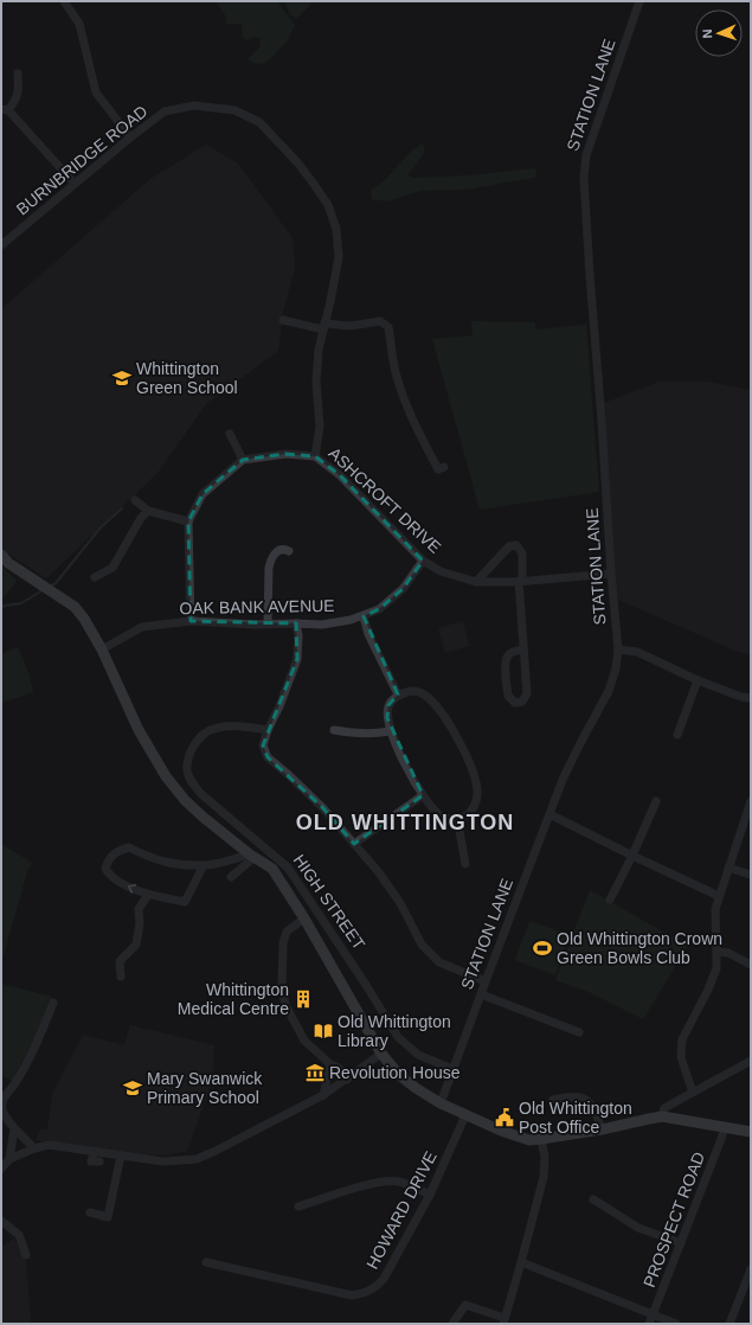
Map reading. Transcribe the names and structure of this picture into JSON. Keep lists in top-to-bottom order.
{
  "streets": {
    "main road": ["HIGH STREET"],
    "street": [
      "STATION LANE",
      "BURNBRIDGE ROAD",
      "ASHCROFT DRIVE",
      "OAK BANK AVENUE",
      "HOWARD DRIVE",
      "PROSPECT ROAD"
    ]
  },
  "crossings": [
    ["STATION LANE", "ASHCROFT DRIVE"],
    ["STATION LANE", "HIGH STREET"],
    ["BURNBRIDGE ROAD", "ASHCROFT DRIVE"],
    ["ASHCROFT DRIVE", "OAK BANK AVENUE"],
    ["OAK BANK AVENUE", "HIGH STREET"],
    ["HIGH STREET", "HOWARD DRIVE"]
  ],
  "districts": ["OLD WHITTINGTON"],
  "places": {
    "school or university": ["Whittington Green School", "Mary Swanwick Primary School"],
    "sports": ["Old Whittington Crown Green Bowls Club"],
    "building": ["Whittington Medical Centre"],
    "library": ["Old Whittington Library"],
    "museum": ["Revolution House"],
    "public building": ["Old Whittington Post Office"]
  },
  "north": "left"
}
